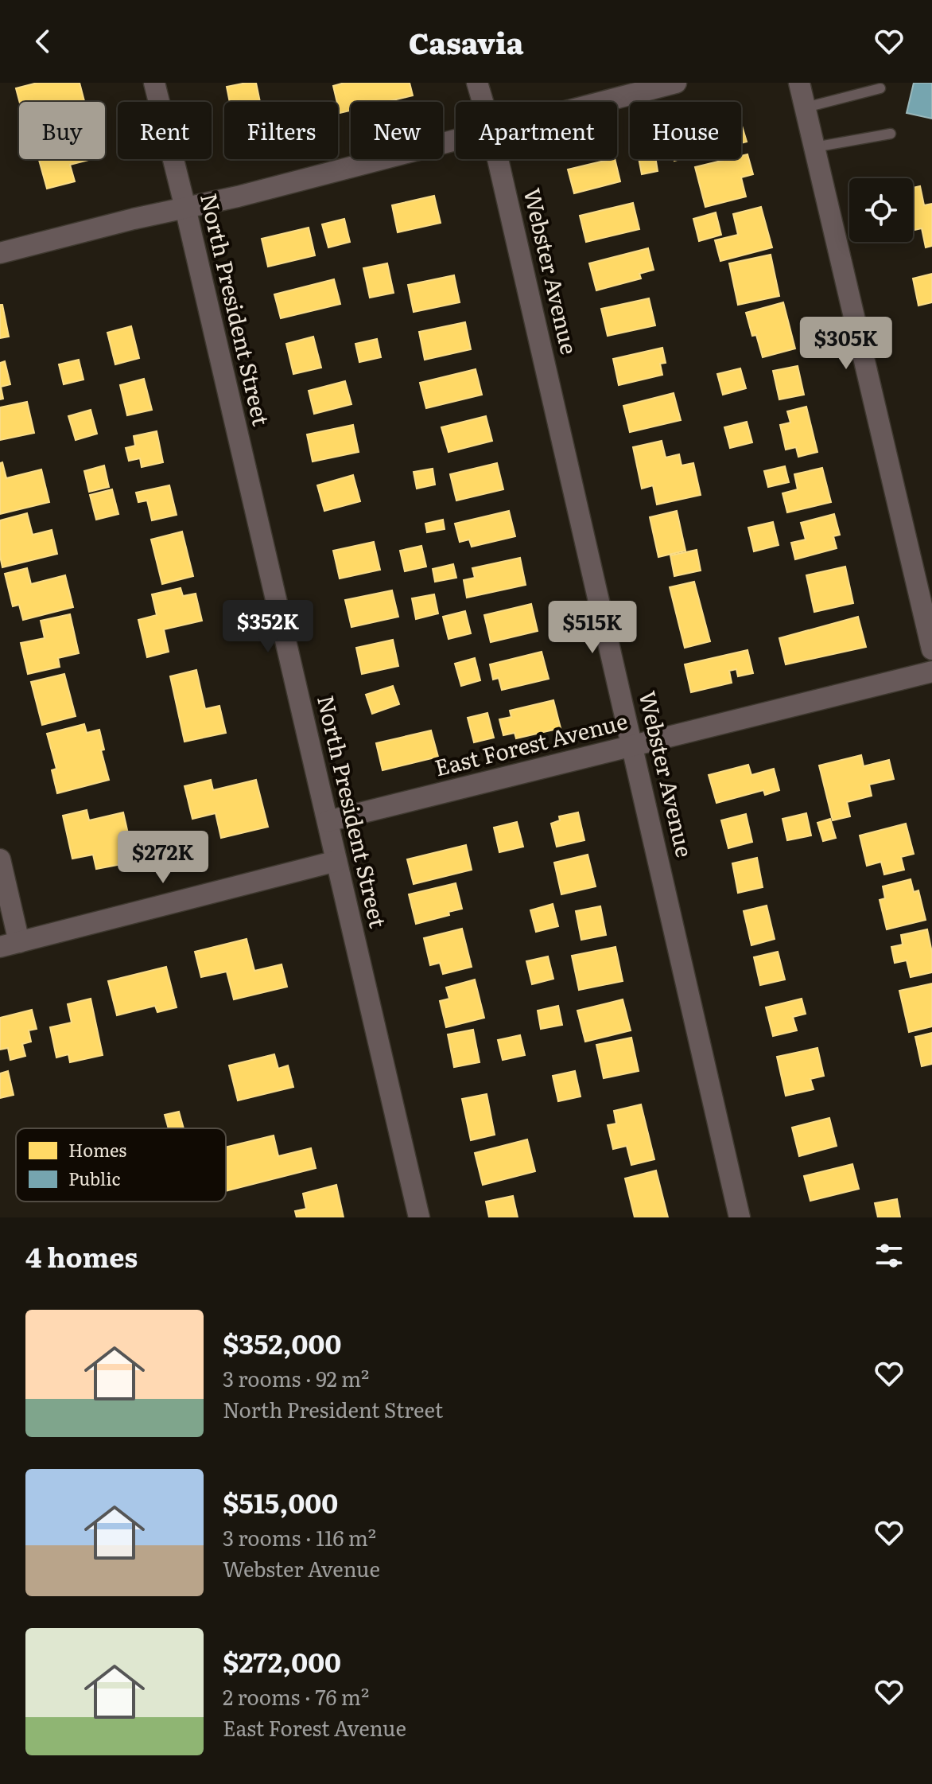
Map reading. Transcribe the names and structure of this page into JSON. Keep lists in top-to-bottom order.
{
  "streets": {
    "street": ["Webster Avenue", "North President Street", "East Forest Avenue"]
  },
  "crossings": [
    ["Webster Avenue", "East Forest Avenue"],
    ["North President Street", "East Forest Avenue"]
  ],
  "legend": ["Homes", "Public"],
  "page": {
    "header": "Casavia",
    "chip": [
      "Buy",
      "Rent",
      "Filters",
      "New",
      "Apartment",
      "House"
    ],
    "price": [
      "$305K",
      "$352K",
      "$515K",
      "$272K"
    ],
    "heading": "4 homes",
    "list": [
      {
        "name": "$352,000",
        "note": "3 rooms · 92 m² · North President Street"
      },
      {
        "name": "$515,000",
        "note": "3 rooms · 116 m² · Webster Avenue"
      },
      {
        "name": "$272,000",
        "note": "2 rooms · 76 m² · East Forest Avenue"
      }
    ]
  }
}
